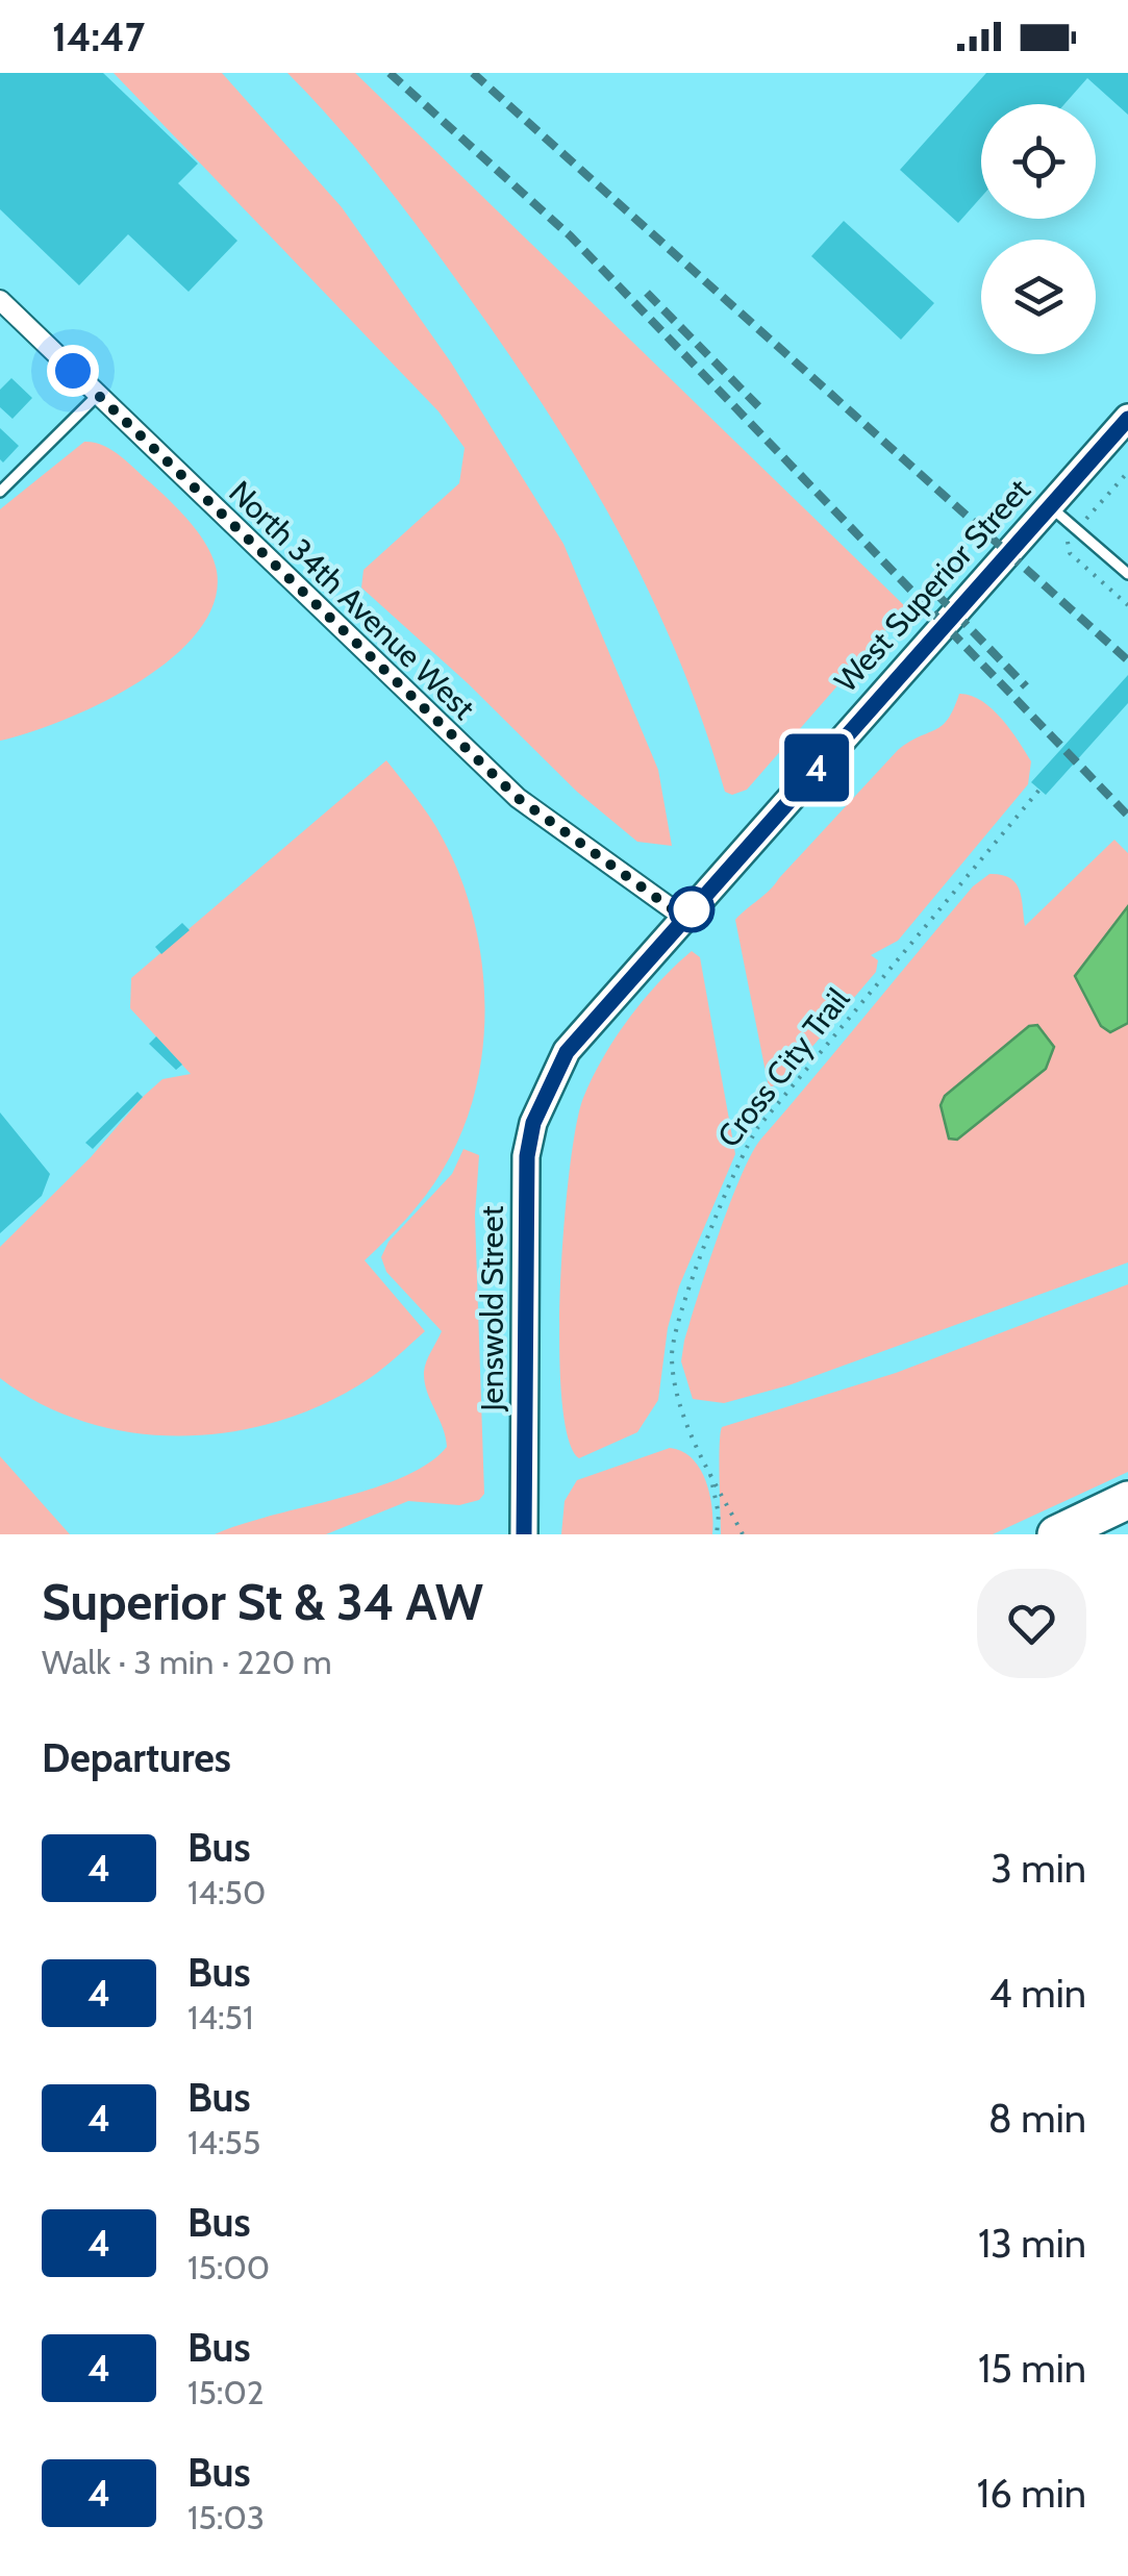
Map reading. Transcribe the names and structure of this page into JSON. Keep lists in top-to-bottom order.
{
  "streets": {
    "street": ["West Superior Street", "North 34th Avenue West", "Jenswold Street"],
    "path": ["Cross City Trail"]
  },
  "crossings": [
    ["West Superior Street", "North 34th Avenue West"],
    ["West Superior Street", "Jenswold Street"]
  ],
  "lines": ["bus line 4"],
  "page": {
    "status": "14:47",
    "on_map": "4",
    "heading": [
      ["Superior St & 34 AW", "Walk · 3 min · 220 m"],
      "Departures"
    ],
    "list": [
      {
        "mark": "4",
        "name": "Bus",
        "note": "14:50",
        "value": "3 min"
      },
      {
        "mark": "4",
        "name": "Bus",
        "note": "14:51",
        "value": "4 min"
      },
      {
        "mark": "4",
        "name": "Bus",
        "note": "14:55",
        "value": "8 min"
      },
      {
        "mark": "4",
        "name": "Bus",
        "note": "15:00",
        "value": "13 min"
      },
      {
        "mark": "4",
        "name": "Bus",
        "note": "15:02",
        "value": "15 min"
      },
      {
        "mark": "4",
        "name": "Bus",
        "note": "15:03",
        "value": "16 min"
      }
    ]
  }
}
